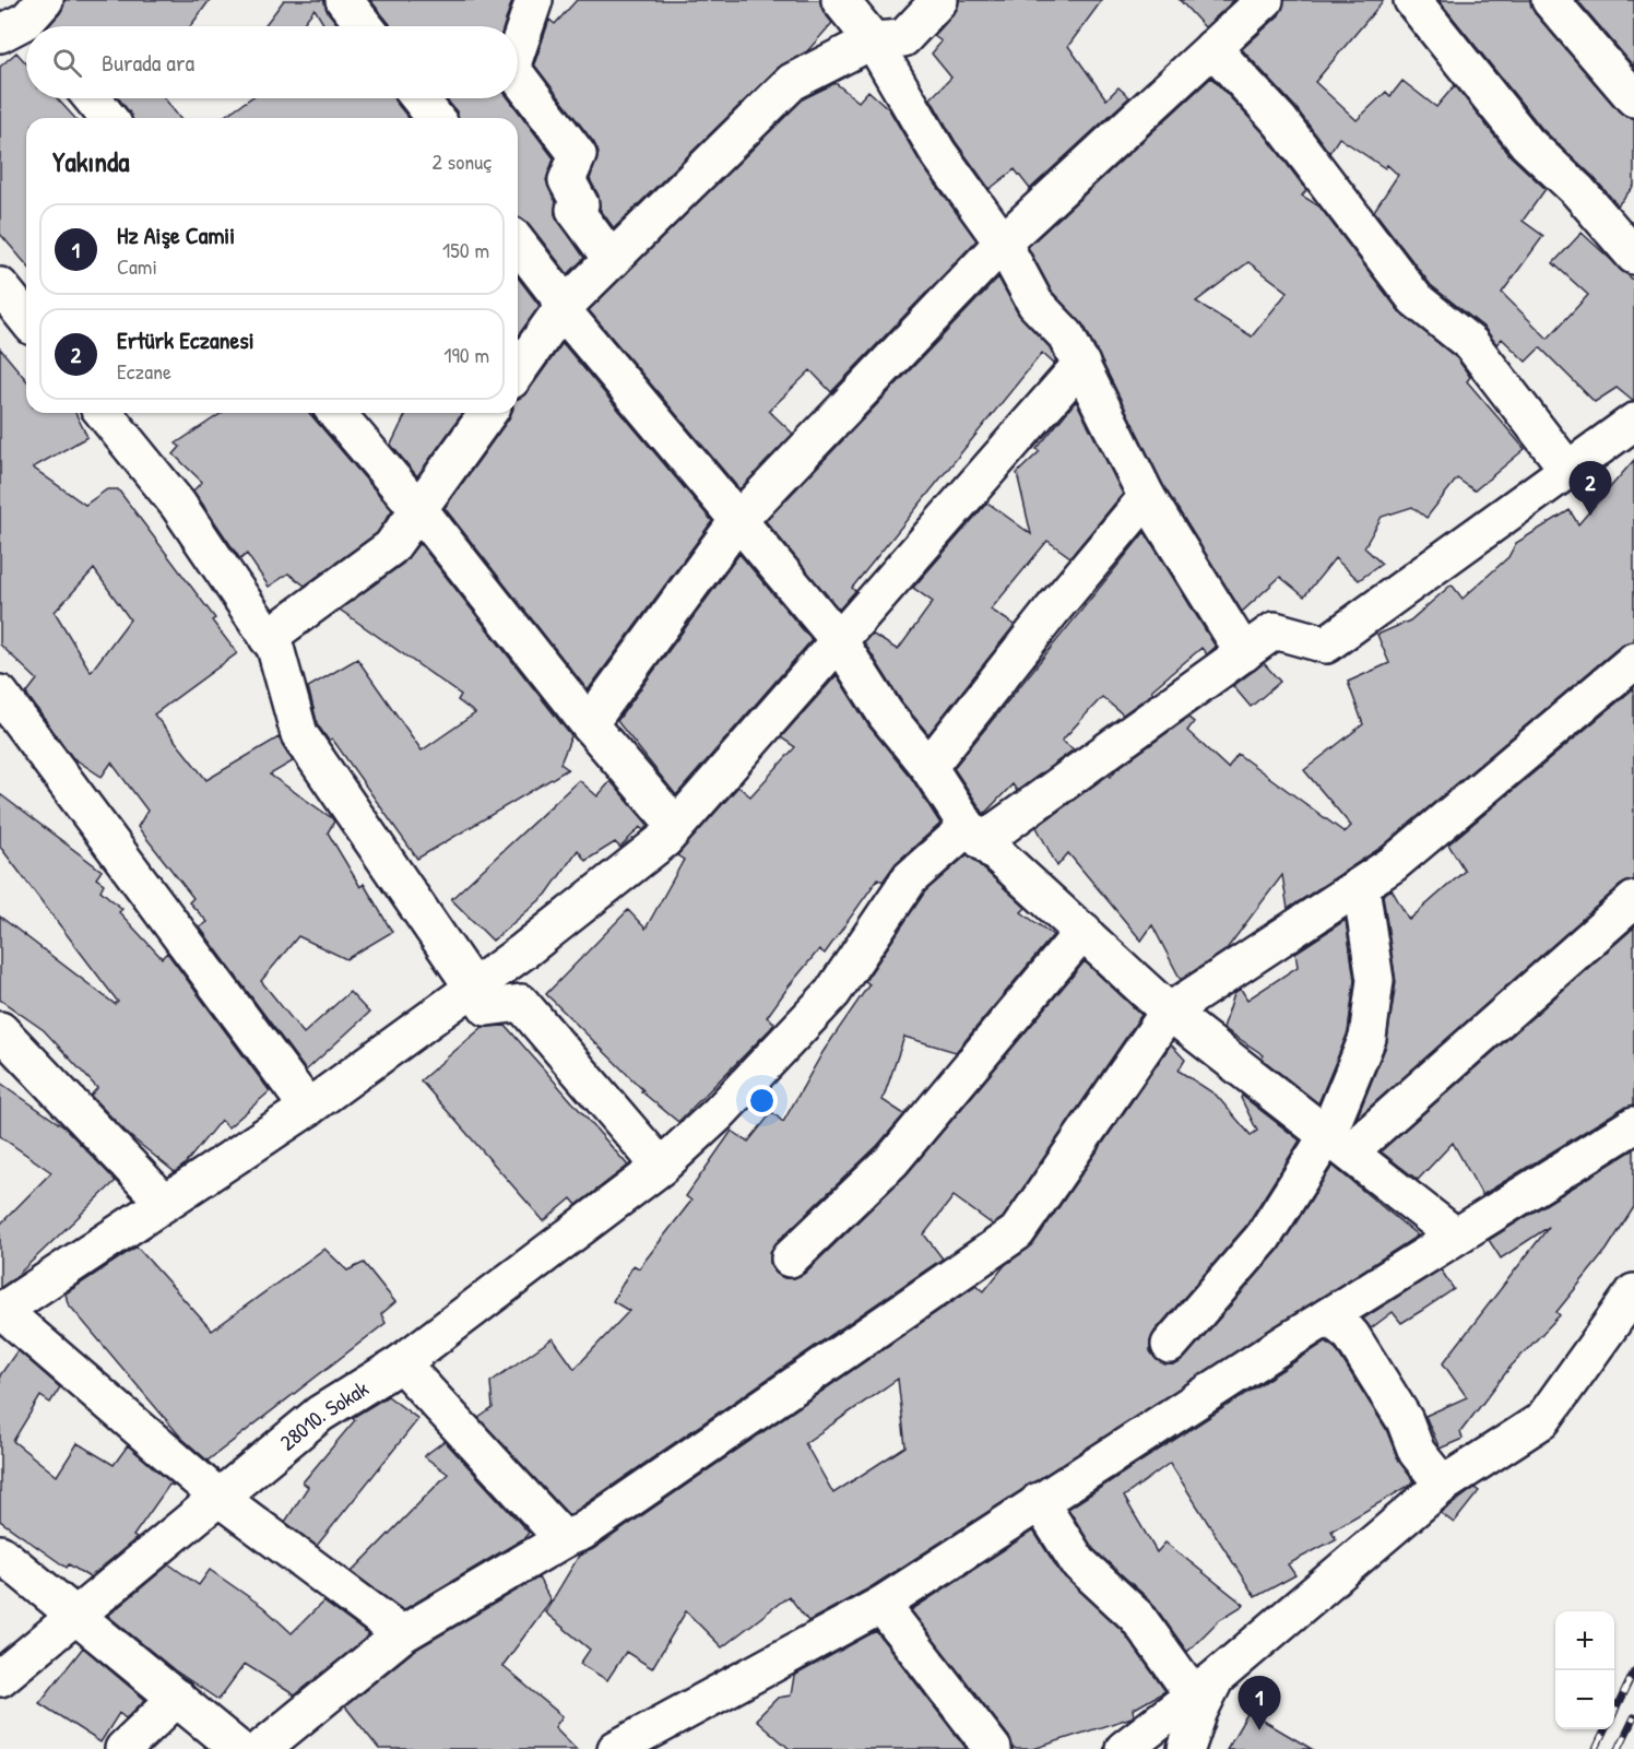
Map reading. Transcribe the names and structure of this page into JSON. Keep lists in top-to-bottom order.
{
  "streets": {
    "street": ["28010. Sokak"]
  },
  "page": {
    "search": "Burada ara",
    "heading": ["Yakında", "2 sonuç"],
    "list": [
      {
        "mark": "1",
        "name": "Hz Aişe Camii",
        "note": "Cami",
        "value": "150 m"
      },
      {
        "mark": "2",
        "name": "Ertürk Eczanesi",
        "note": "Eczane",
        "value": "190 m"
      }
    ],
    "pins": ["2", "1"],
    "map_buttons": ["+", "−"]
  }
}
